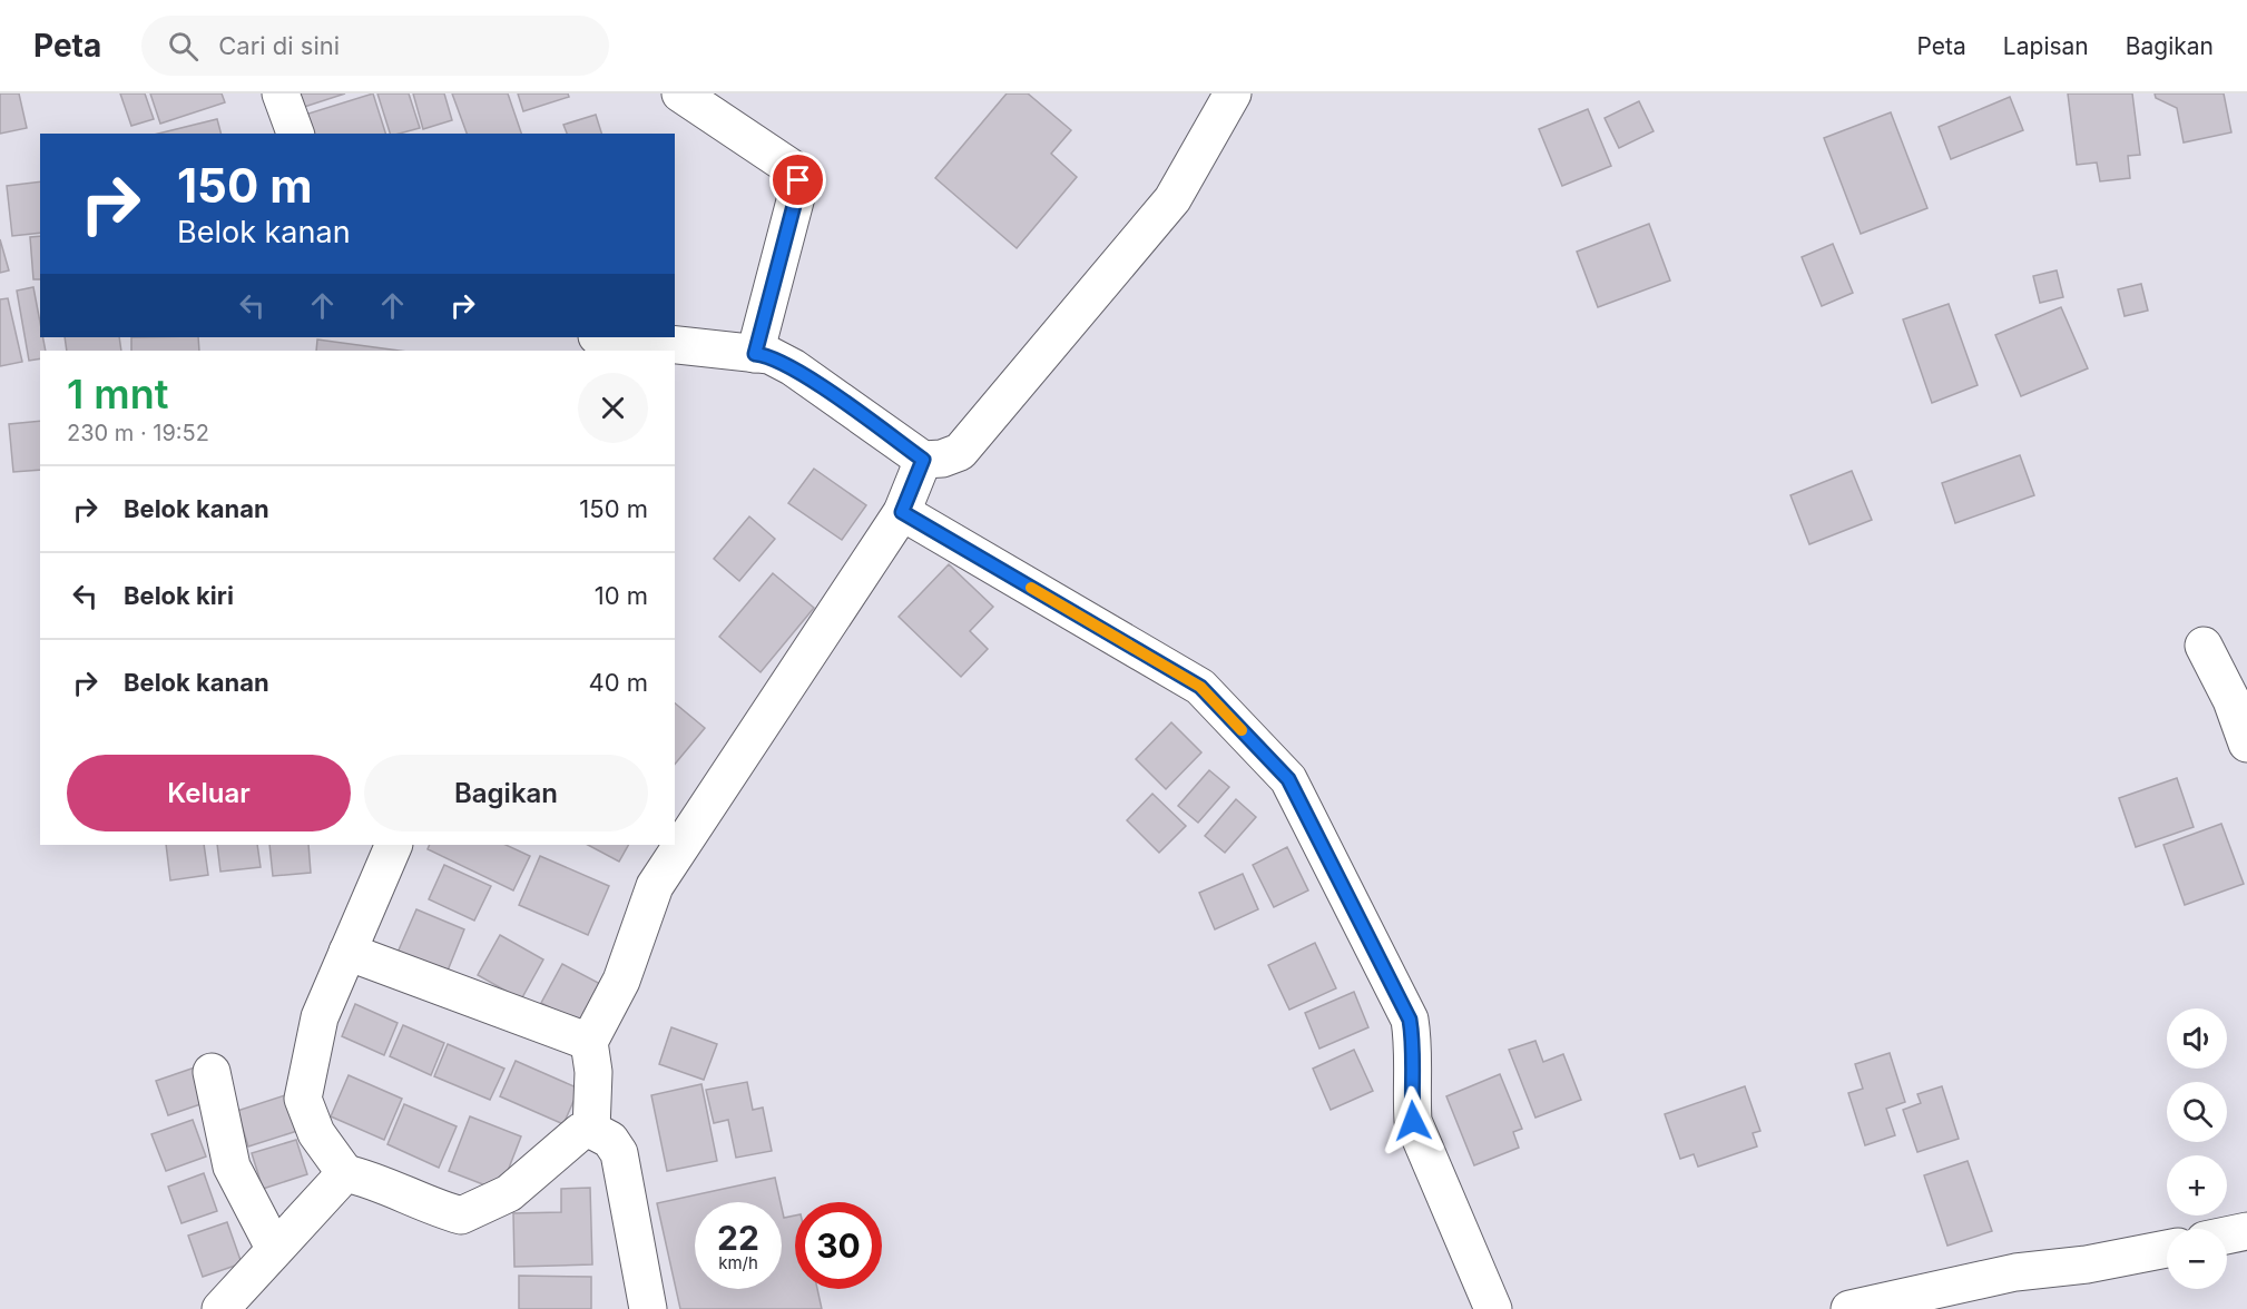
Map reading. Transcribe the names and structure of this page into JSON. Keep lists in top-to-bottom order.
{
  "page": {
    "header": "Peta",
    "search": "Cari di sini",
    "nav": ["Peta", "Lapisan", "Bagikan"],
    "turn": ["150 m", "Belok kanan"],
    "heading": ["1 mnt", "230 m · 19:52"],
    "list": [
      {
        "name": "Belok kanan",
        "value": "150 m"
      },
      {
        "name": "Belok kiri",
        "value": "10 m"
      },
      {
        "name": "Belok kanan",
        "value": "40 m"
      }
    ],
    "buttons": ["Keluar", "Bagikan"],
    "map_buttons": ["+", "−"],
    "speed": "22 km/h",
    "limit": "30"
  }
}
